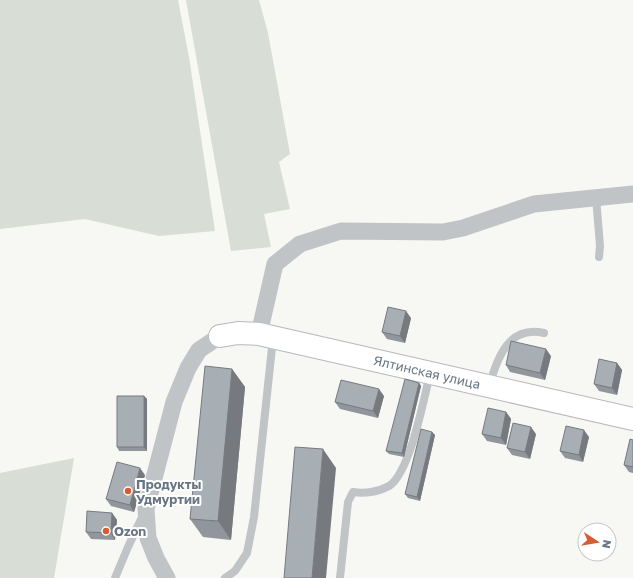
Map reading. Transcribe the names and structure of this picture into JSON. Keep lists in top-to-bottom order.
{
  "streets": {
    "street": ["Ялтинская улица"]
  },
  "places": ["Продукты Удмуртии", "Ozon"],
  "north": "right"
}
